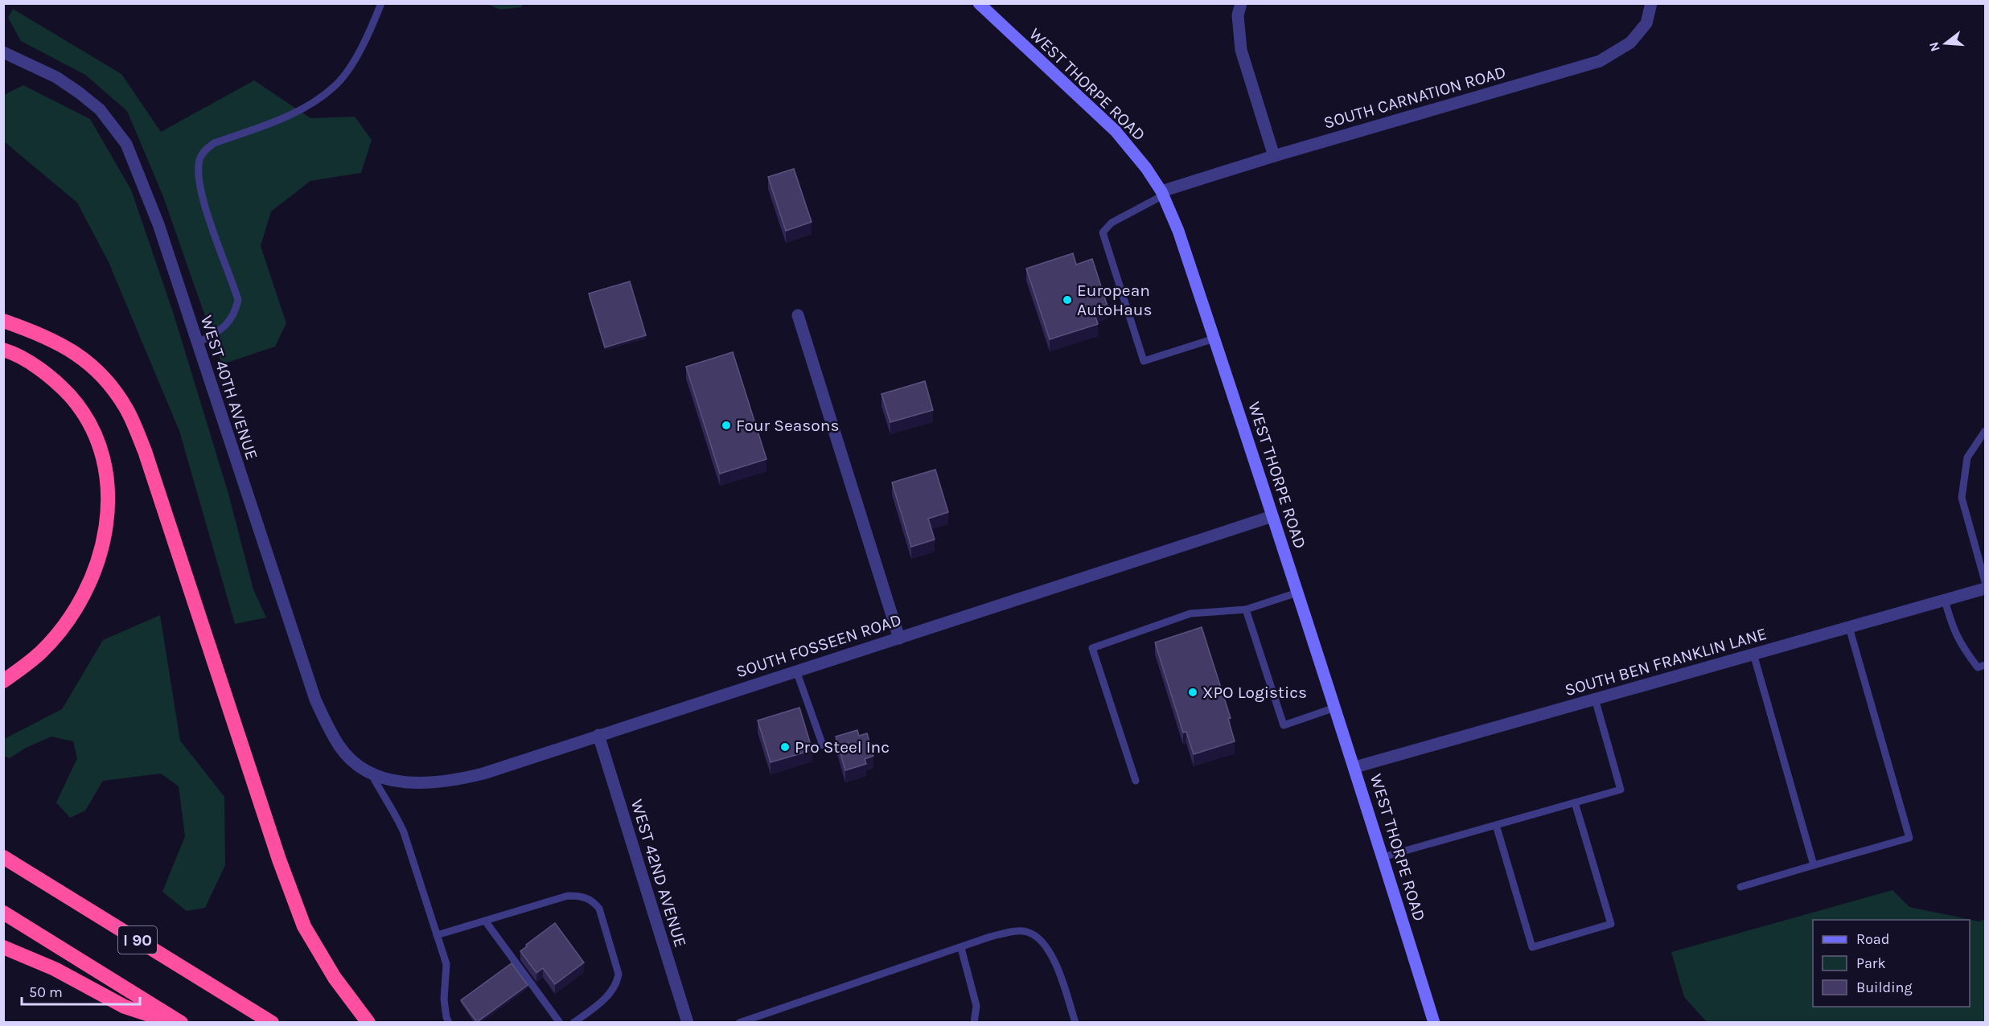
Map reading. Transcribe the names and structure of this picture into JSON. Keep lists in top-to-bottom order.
{
  "streets": {
    "highway": ["I 90"],
    "street": [
      "WEST THORPE ROAD",
      "SOUTH CARNATION ROAD",
      "WEST 40TH AVENUE",
      "SOUTH FOSSEEN ROAD",
      "SOUTH BEN FRANKLIN LANE",
      "WEST 42ND AVENUE"
    ]
  },
  "crossings": [
    ["WEST THORPE ROAD", "SOUTH CARNATION ROAD"],
    ["WEST THORPE ROAD", "SOUTH FOSSEEN ROAD"],
    ["WEST THORPE ROAD", "SOUTH BEN FRANKLIN LANE"],
    ["WEST 40TH AVENUE", "SOUTH FOSSEEN ROAD"],
    ["SOUTH FOSSEEN ROAD", "WEST 42ND AVENUE"]
  ],
  "places": [
    "European AutoHaus",
    "Four Seasons",
    "XPO Logistics",
    "Pro Steel Inc"
  ],
  "legend": ["Road", "Park", "Building"],
  "scale_bar": "50 m",
  "north": "left"
}
